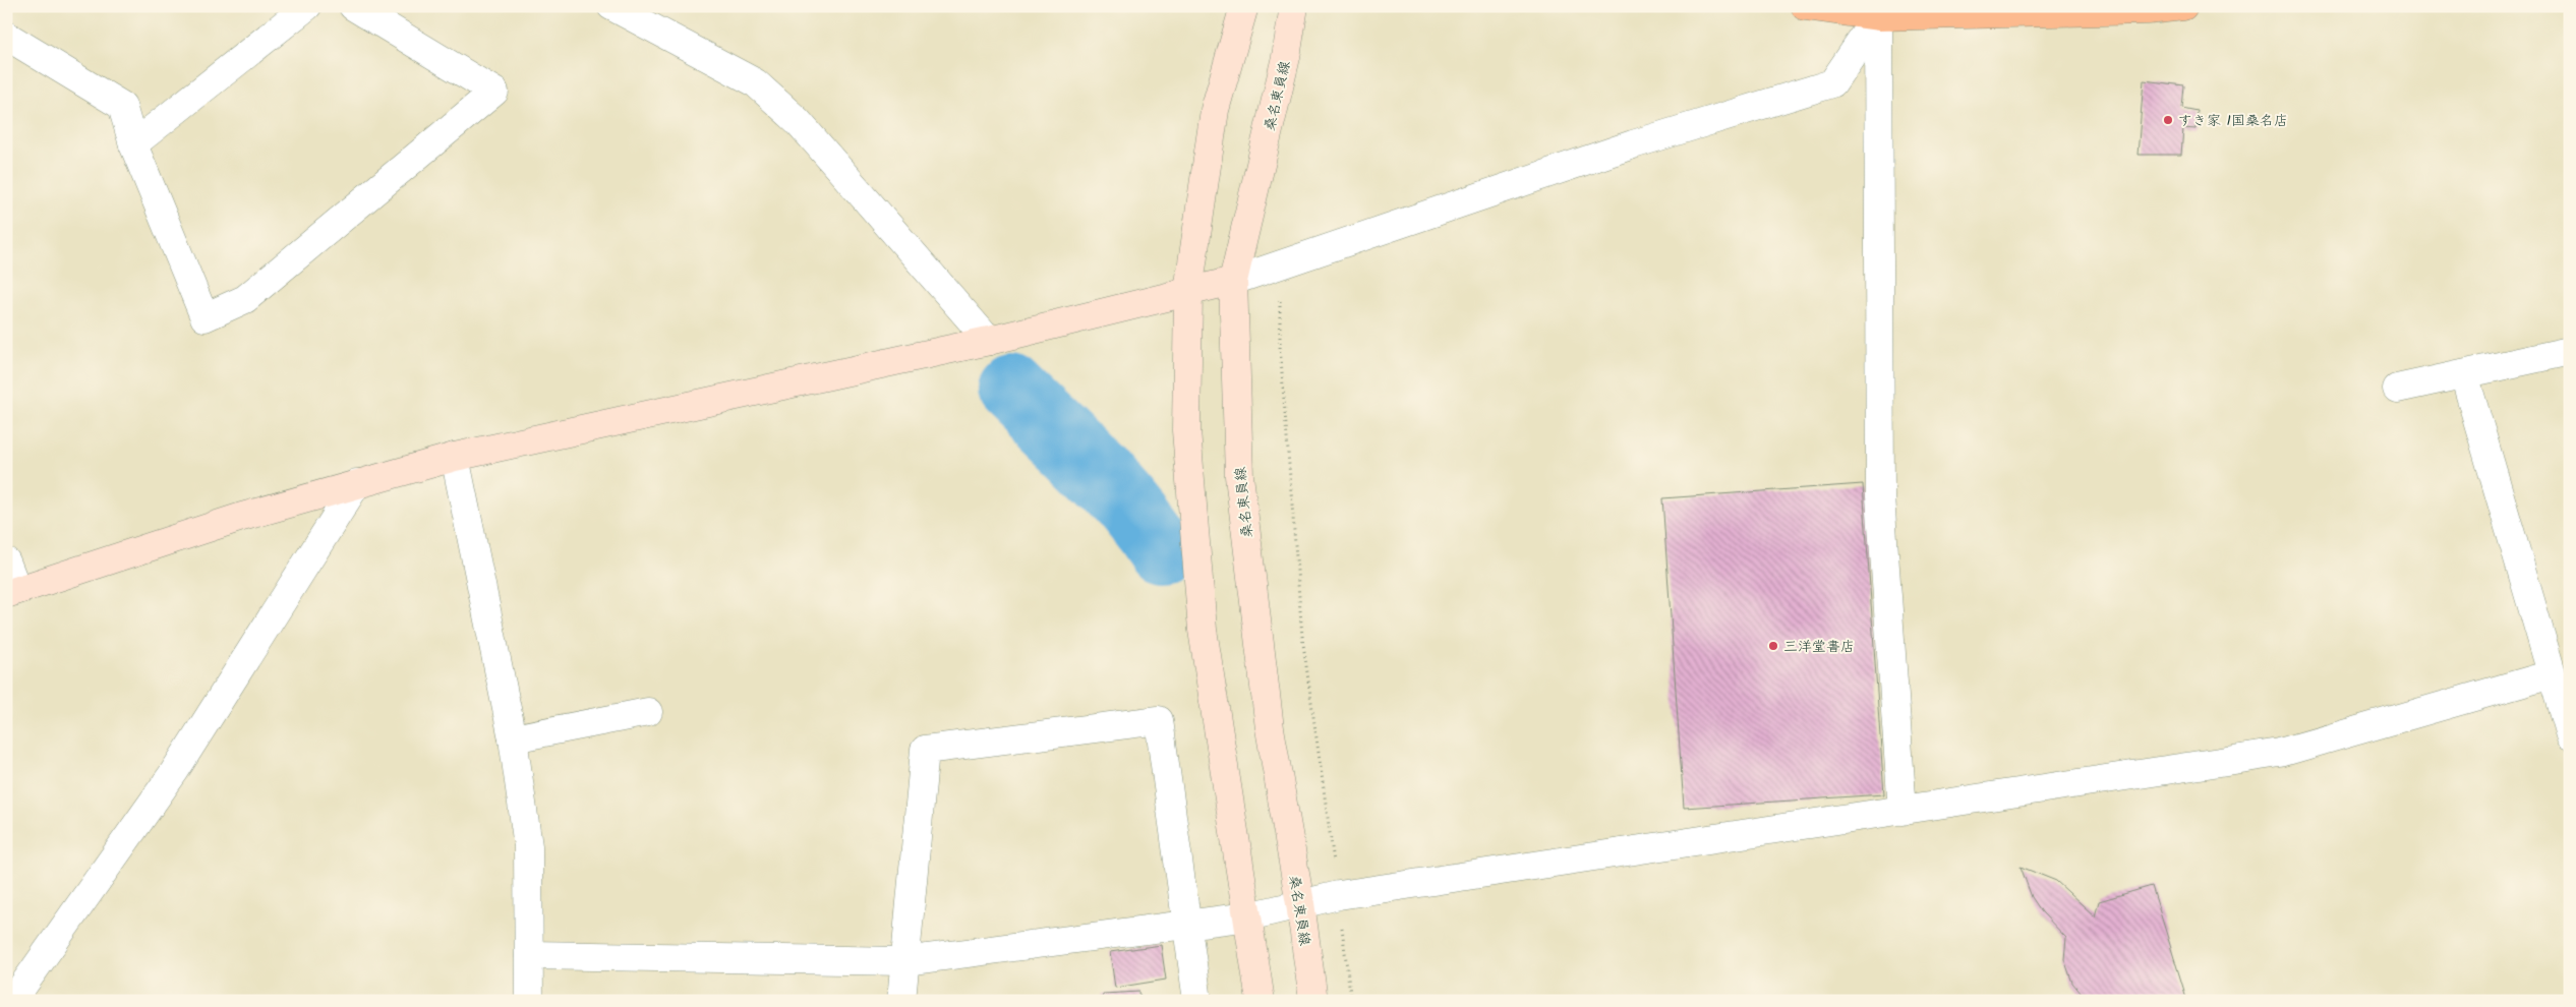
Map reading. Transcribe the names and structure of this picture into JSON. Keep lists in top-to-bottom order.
{
  "streets": {
    "main road": ["桑名東員線"]
  },
  "places": ["すき家 1国桑名店", "三洋堂書店"]
}
